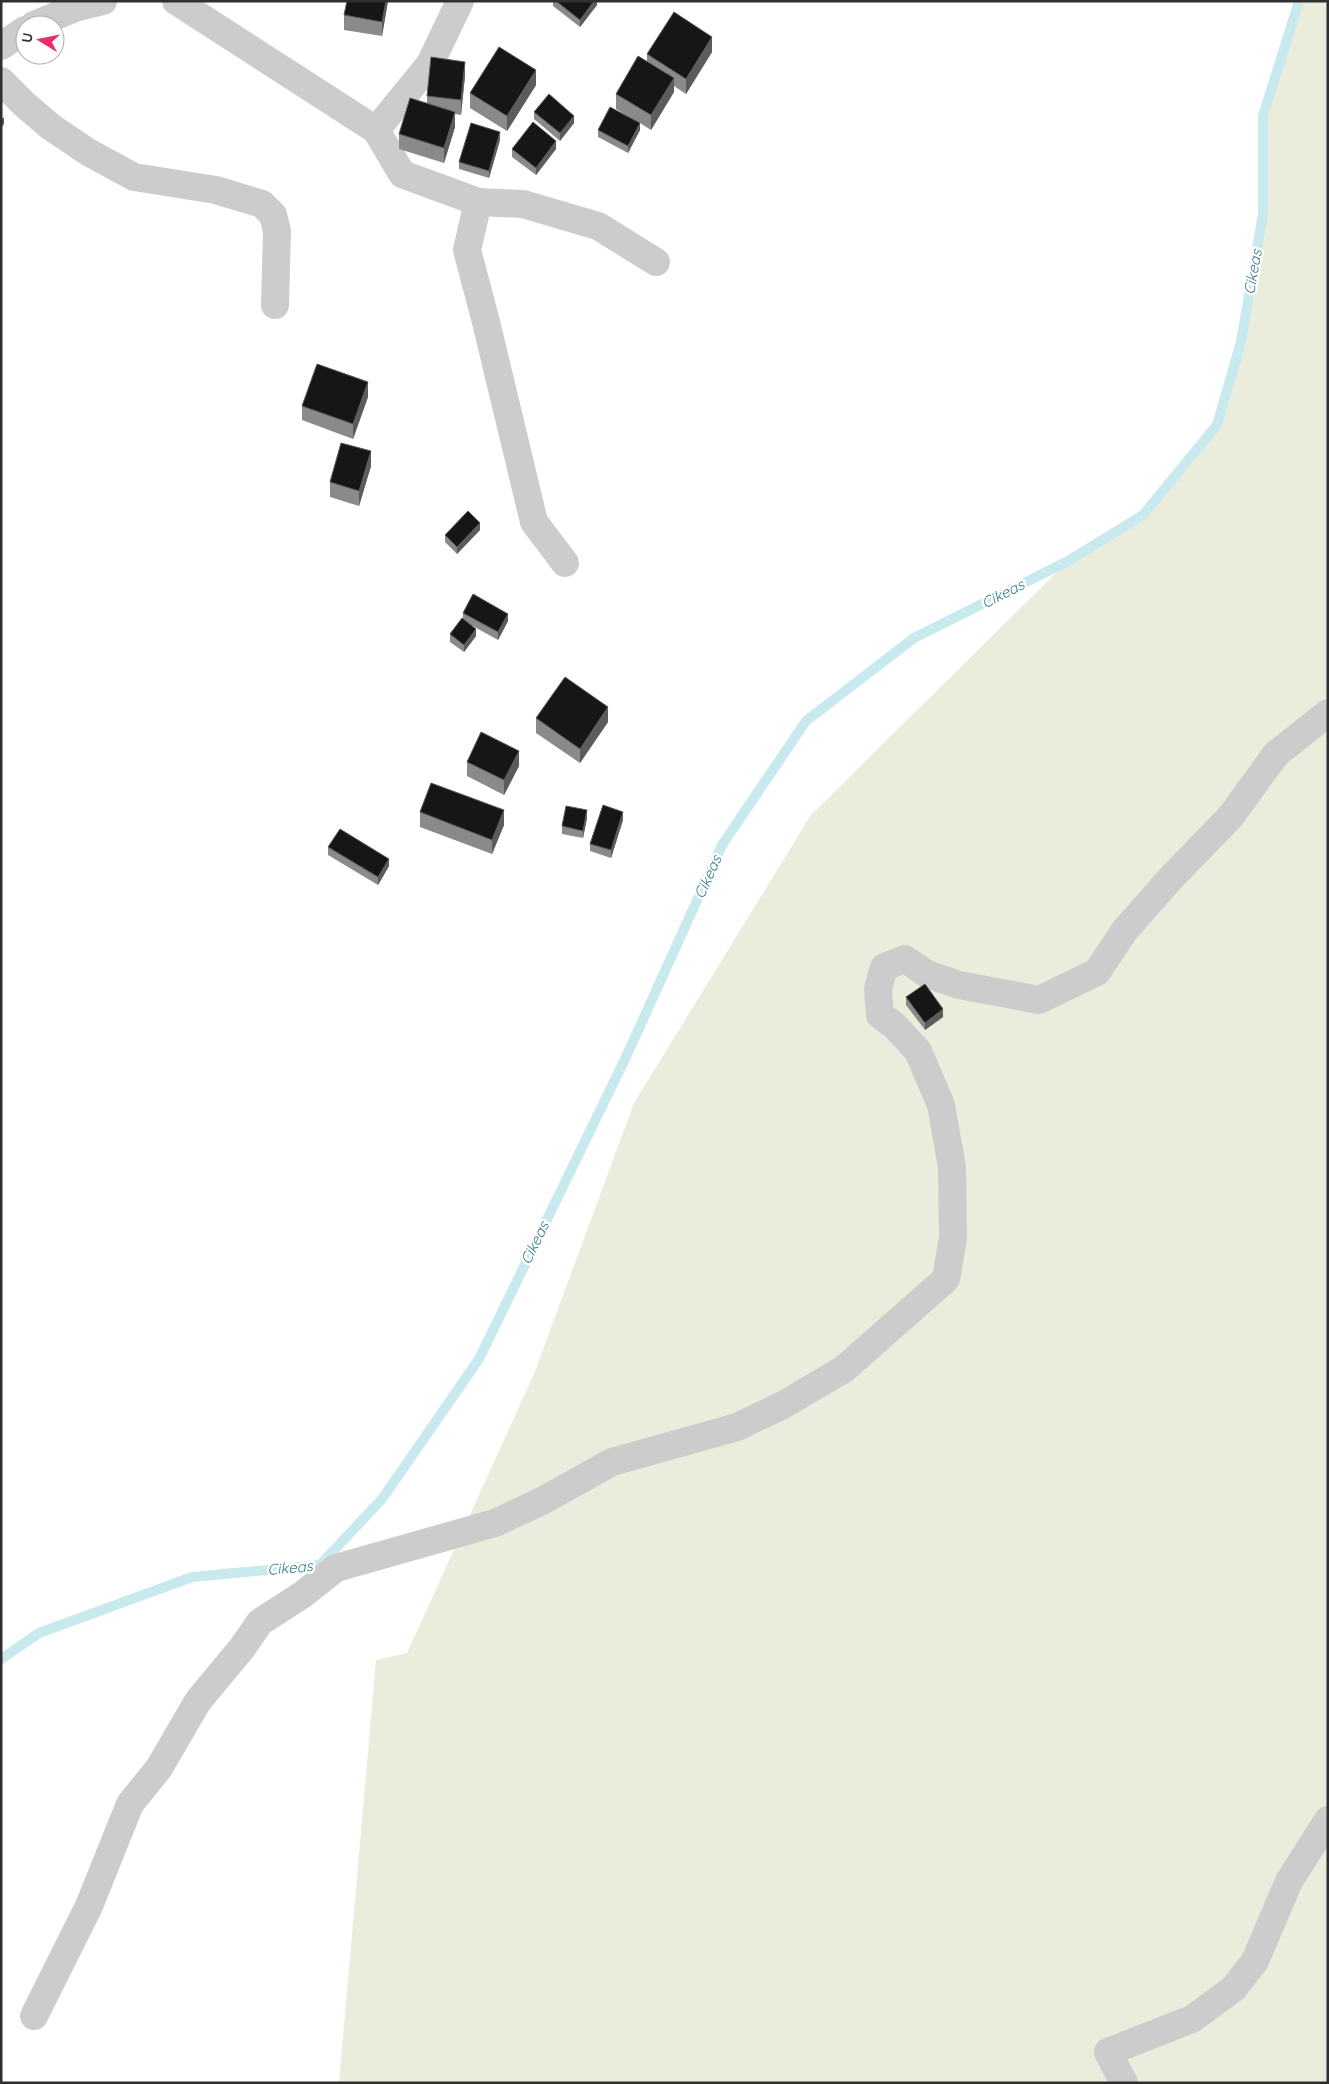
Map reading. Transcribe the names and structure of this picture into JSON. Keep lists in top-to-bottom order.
{
  "water": ["Cikeas"],
  "north": "left"
}
